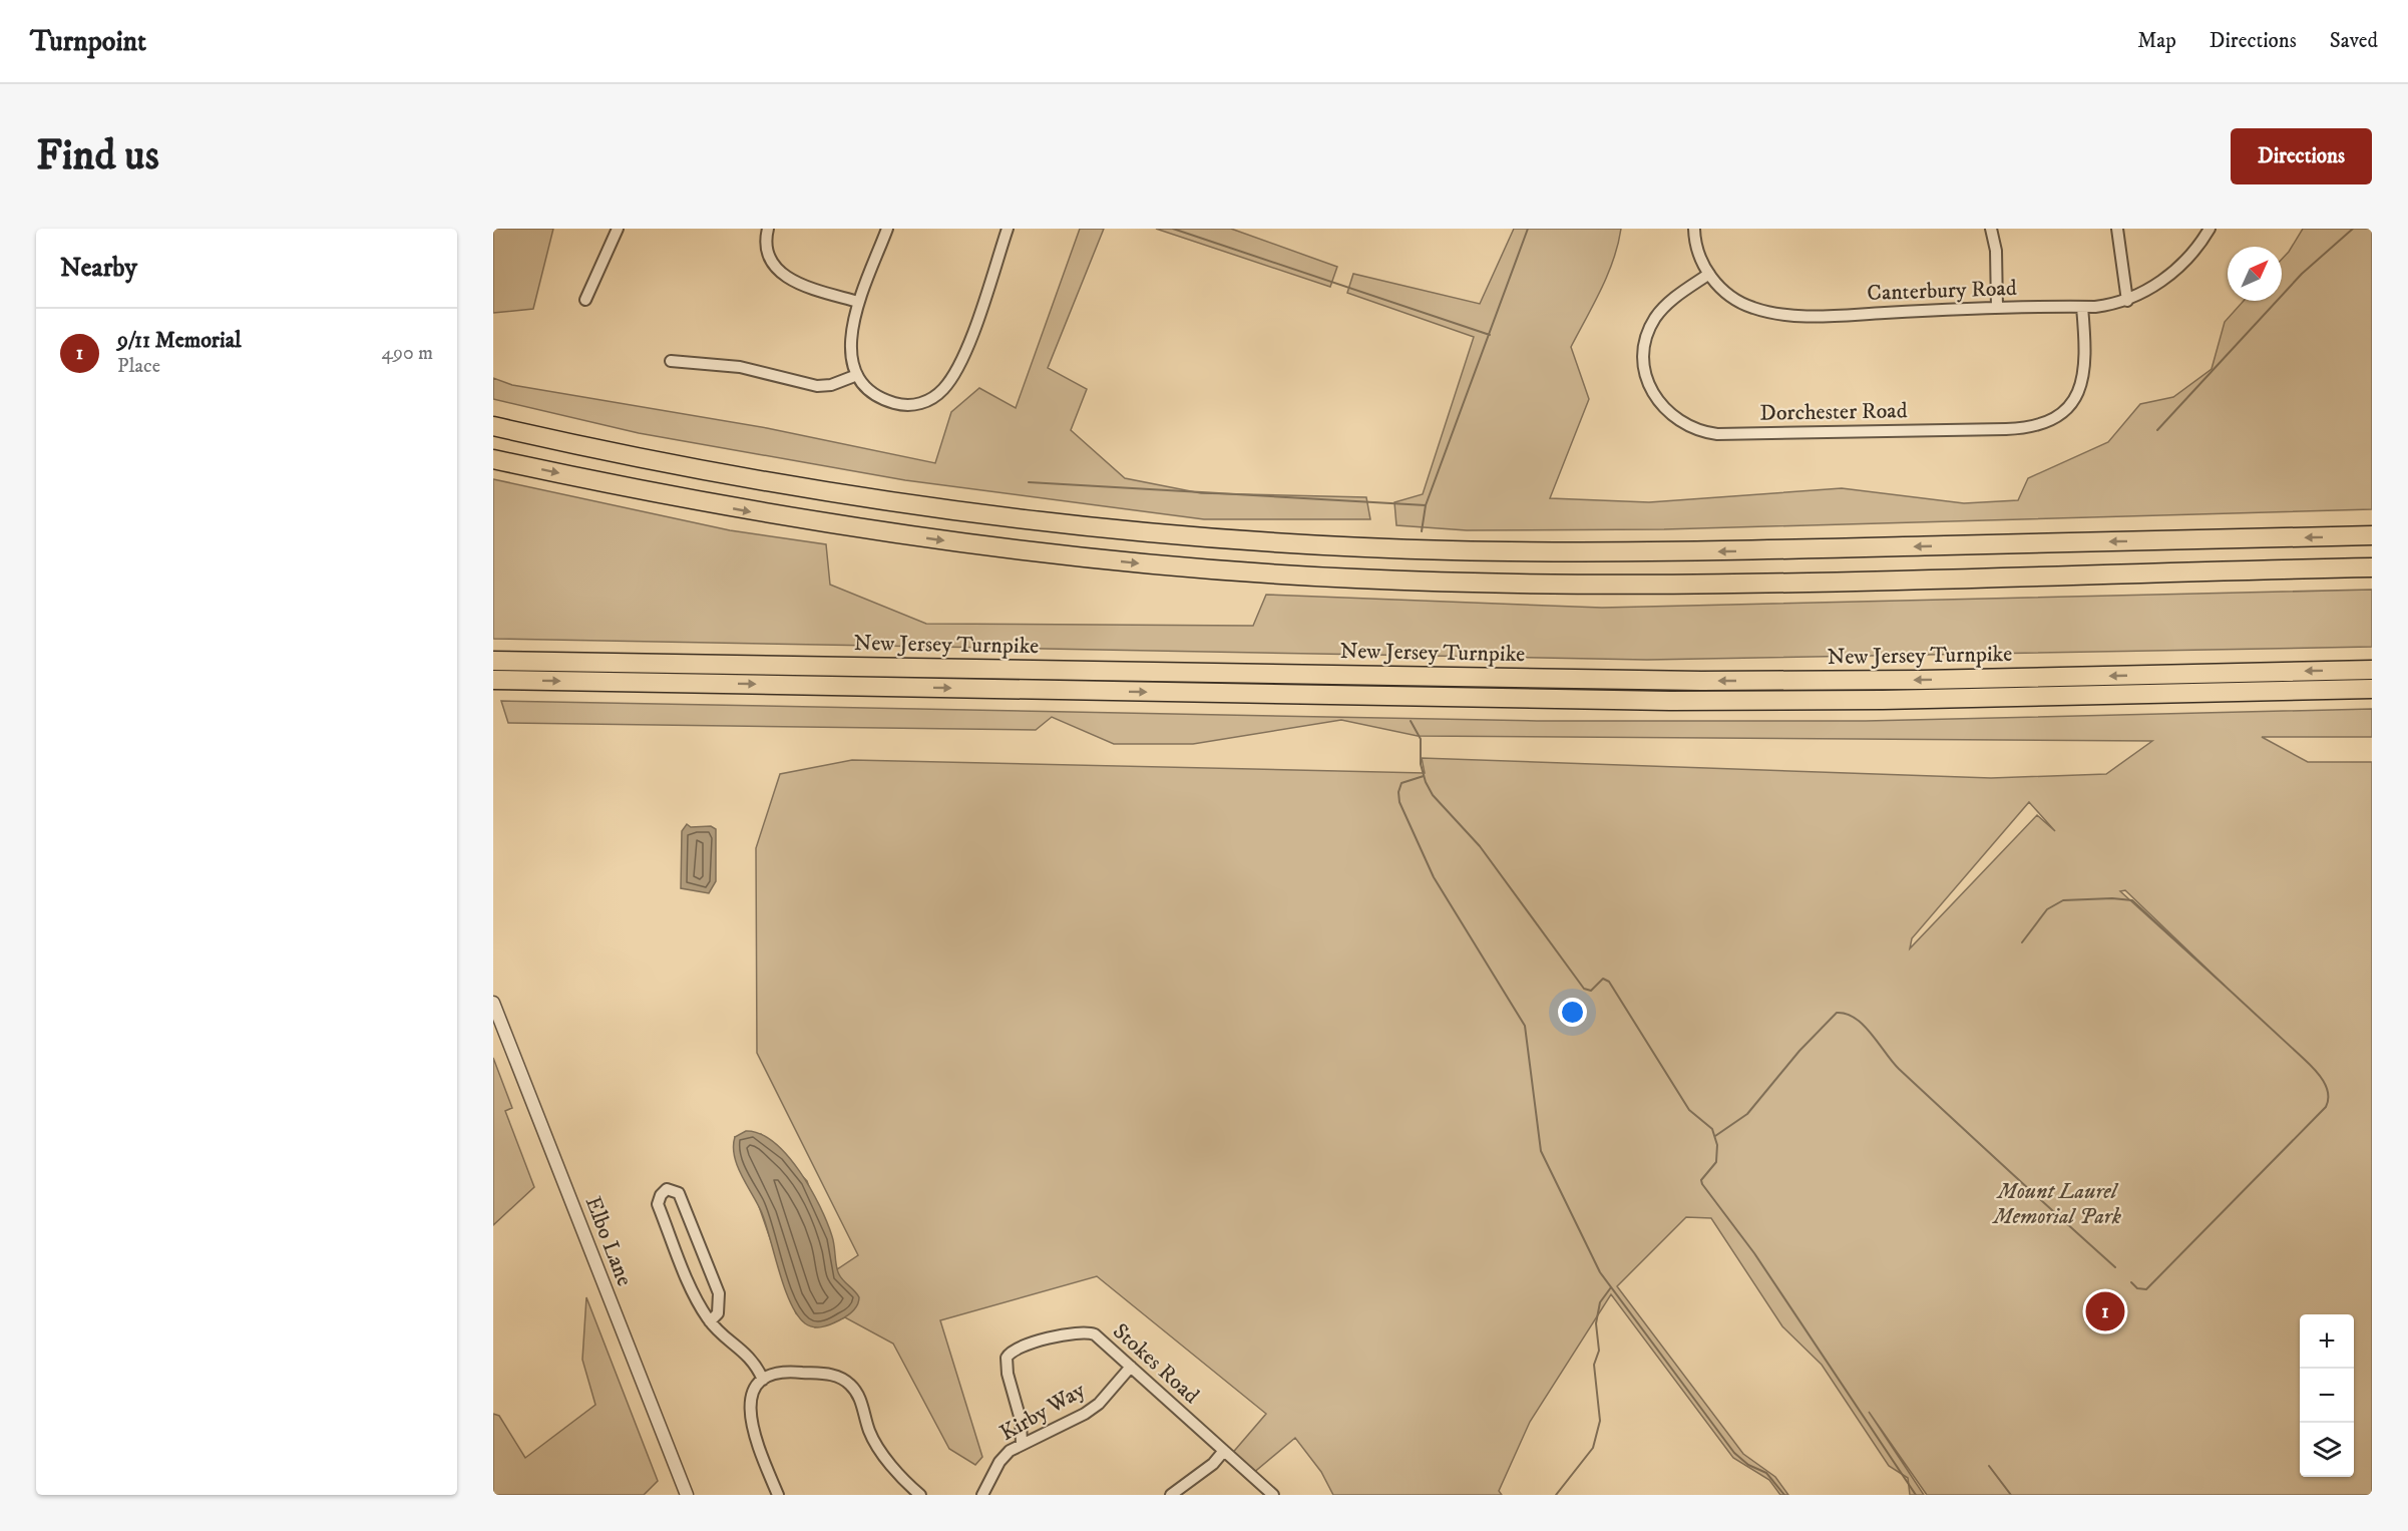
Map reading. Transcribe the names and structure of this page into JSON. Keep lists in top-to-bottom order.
{
  "streets": {
    "highway": ["New Jersey Turnpike"],
    "street": [
      "Canterbury Road",
      "Dorchester Road",
      "Elbo Lane",
      "Stokes Road",
      "Kirby Way"
    ]
  },
  "crossings": [
    ["Canterbury Road", "Dorchester Road"],
    ["Stokes Road", "Kirby Way"]
  ],
  "parks": ["Mount Laurel Memorial Park"],
  "north": "top right",
  "page": {
    "header": "Turnpoint",
    "nav": ["Map", "Directions", "Saved"],
    "buttons": "Directions",
    "title": "Find us",
    "heading": "Nearby",
    "list": [
      {
        "mark": "1",
        "name": "9/11 Memorial",
        "note": "Place",
        "value": "490 m"
      }
    ],
    "pins": "1",
    "map_buttons": ["+", "−"]
  }
}
